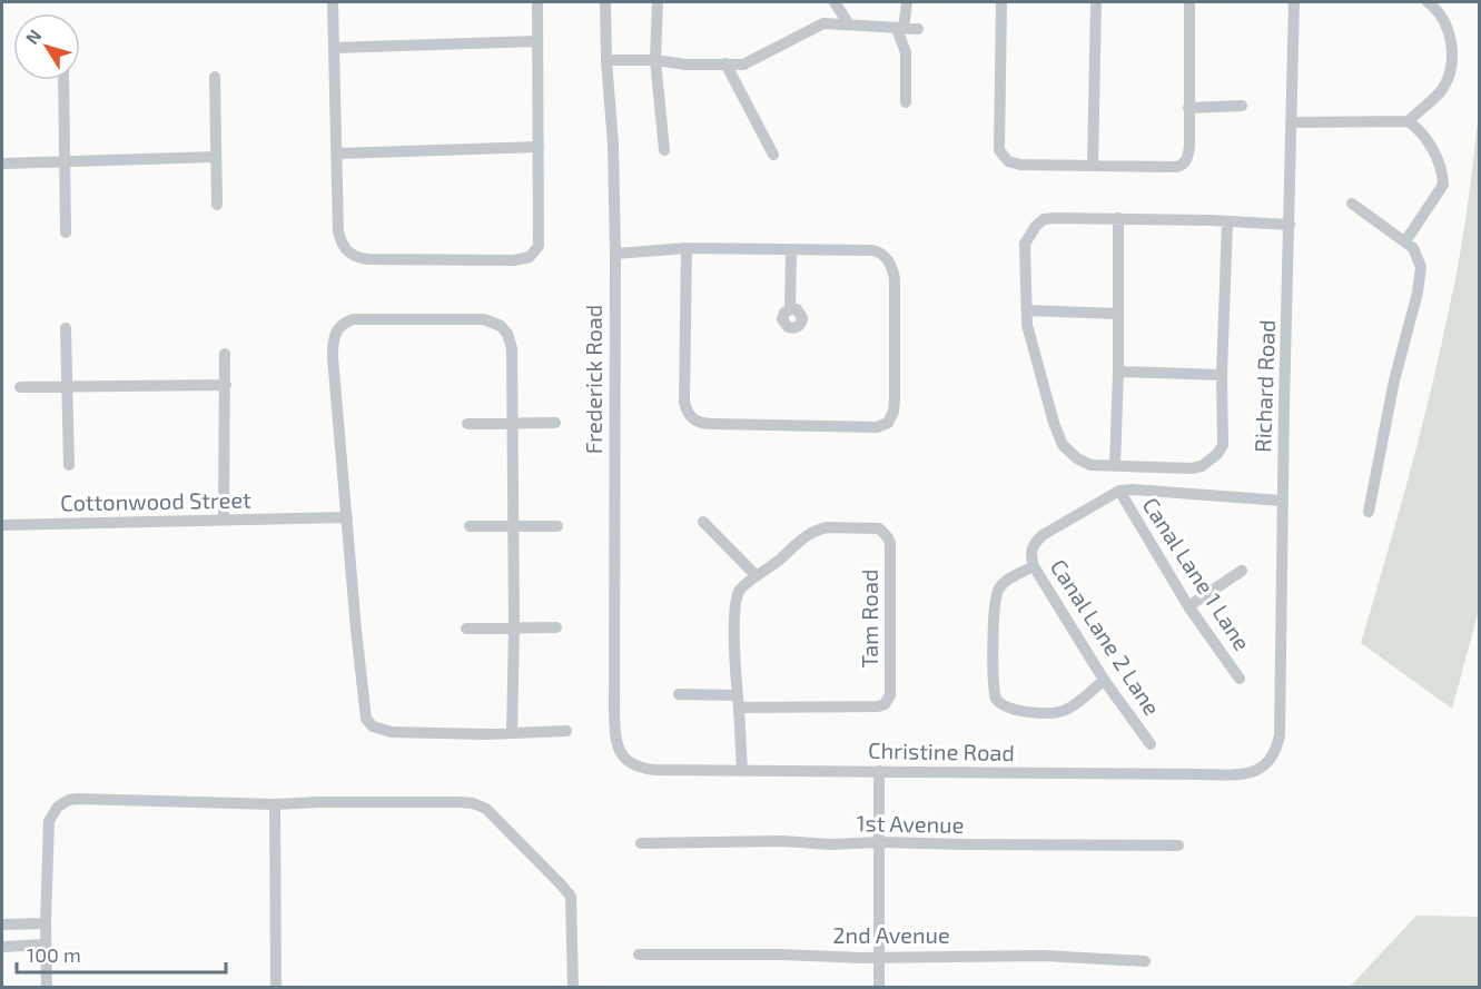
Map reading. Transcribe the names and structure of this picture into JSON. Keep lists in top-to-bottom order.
{
  "streets": {
    "street": [
      "Frederick Road",
      "Richard Road",
      "Cottonwood Street",
      "Canal Lane 1 Lane",
      "Tam Road",
      "Canal Lane 2 Lane",
      "Christine Road",
      "1st Avenue",
      "2nd Avenue"
    ]
  },
  "crossings": [
    ["Frederick Road", "Christine Road"],
    ["Richard Road", "Christine Road"],
    ["Canal Lane 1 Lane", "Canal Lane 2 Lane"],
    ["Tam Road", "Christine Road"]
  ],
  "scale_bar": "100 m",
  "north": "top left"
}
